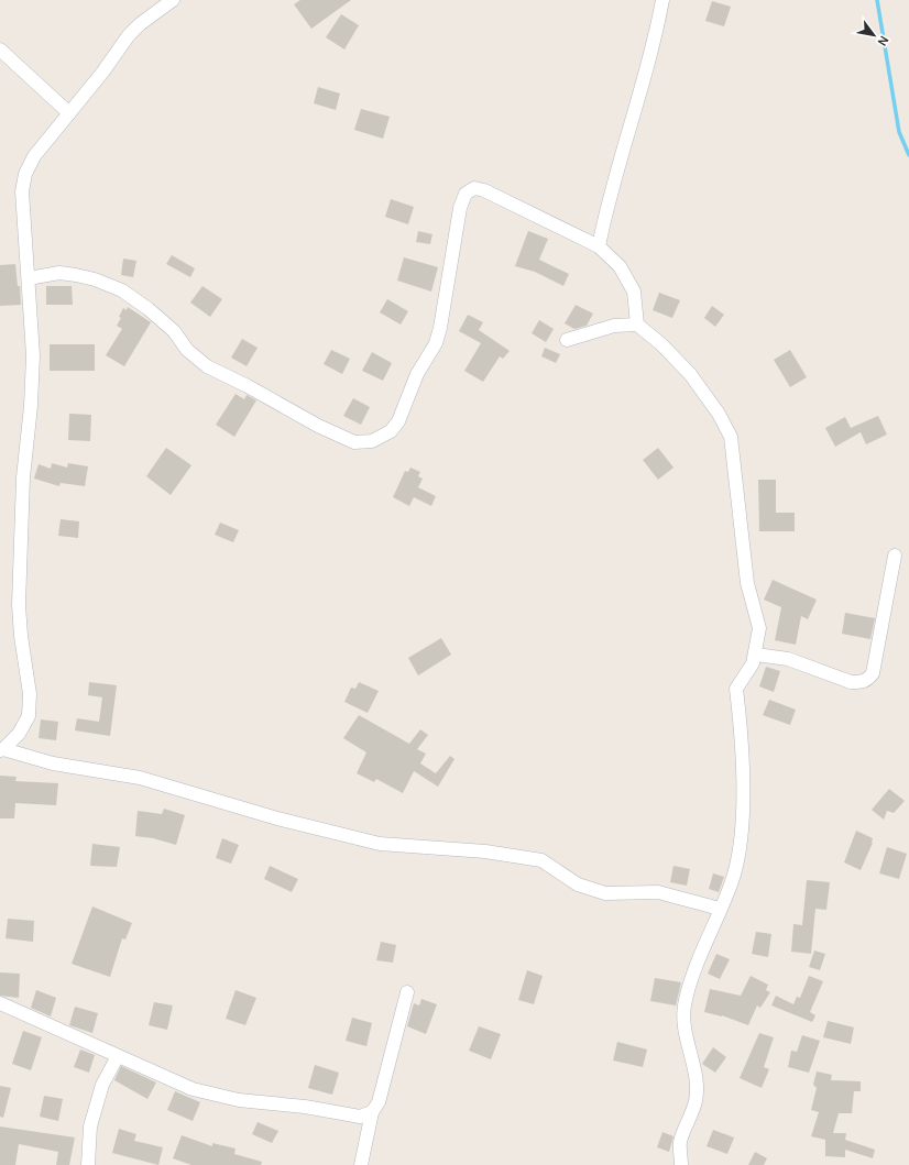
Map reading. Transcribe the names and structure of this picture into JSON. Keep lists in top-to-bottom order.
{
  "north": "bottom right"
}
